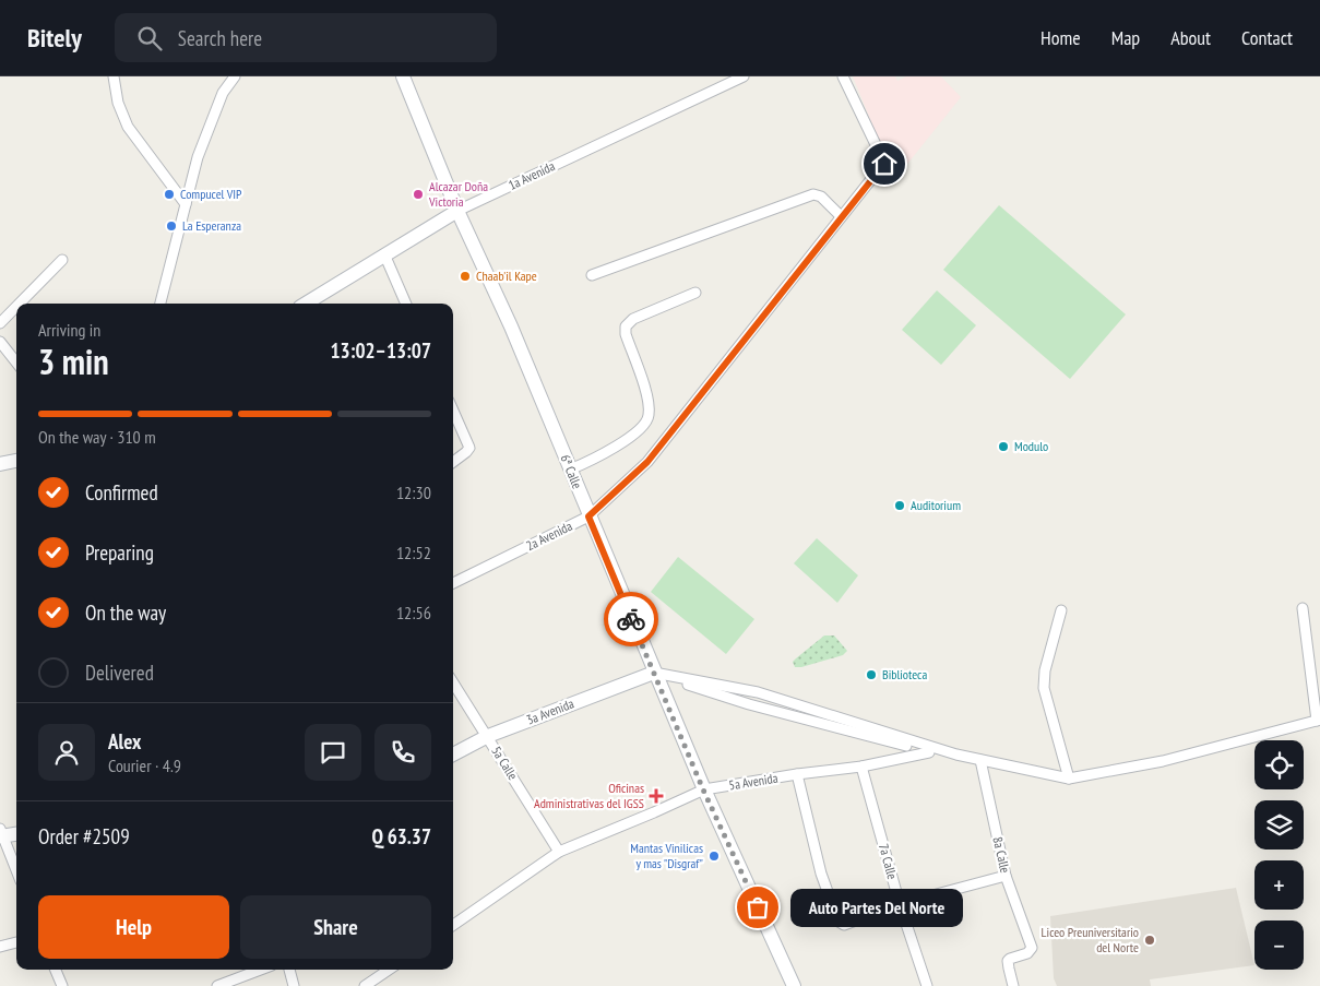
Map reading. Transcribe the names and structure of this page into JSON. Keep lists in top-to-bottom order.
{
  "streets": {
    "main road": ["1a Avenida", "6ª Calle", "3a Avenida"],
    "street": [
      "2a Avenida",
      "5a Calle",
      "5a Avenida",
      "8a Calle",
      "7a Calle"
    ]
  },
  "crossings": [
    ["1a Avenida", "6ª Calle"],
    ["6ª Calle", "2a Avenida"],
    ["6ª Calle", "3a Avenida"],
    ["6ª Calle", "5a Avenida"],
    ["3a Avenida", "5a Calle"],
    ["5a Calle", "5a Avenida"],
    ["5a Avenida", "7a Calle"]
  ],
  "places": {
    "other": [
      "Compucel VIP",
      "Alcazar Doña Victoria",
      "La Esperanza",
      "Chaab'il Kape",
      "Modulo",
      "Auditorium",
      "Biblioteca",
      "Mantas Vinilicas y mas \"Disgraf\"",
      "Auto Partes Del Norte",
      "Liceo Preuniversitario del Norte"
    ],
    "health": ["Oficinas Administrativas del IGSS"]
  },
  "page": {
    "header": "Bitely",
    "search": "Search here",
    "nav": [
      "Home",
      "Map",
      "About",
      "Contact"
    ],
    "heading": ["3 min", "Arriving in", "13:02–13:07"],
    "panel": [
      "Alex",
      "Courier · 4.9",
      "Order #2509",
      "Q 63.37"
    ],
    "bar": "On the way · 310 m",
    "list": [
      ["Confirmed", "12:30"],
      ["Preparing", "12:52"],
      ["On the way", "12:56"],
      "Delivered"
    ],
    "map_buttons": ["+", "−"],
    "buttons": ["Help", "Share"],
    "bubble": "Auto Partes Del Norte"
  }
}
